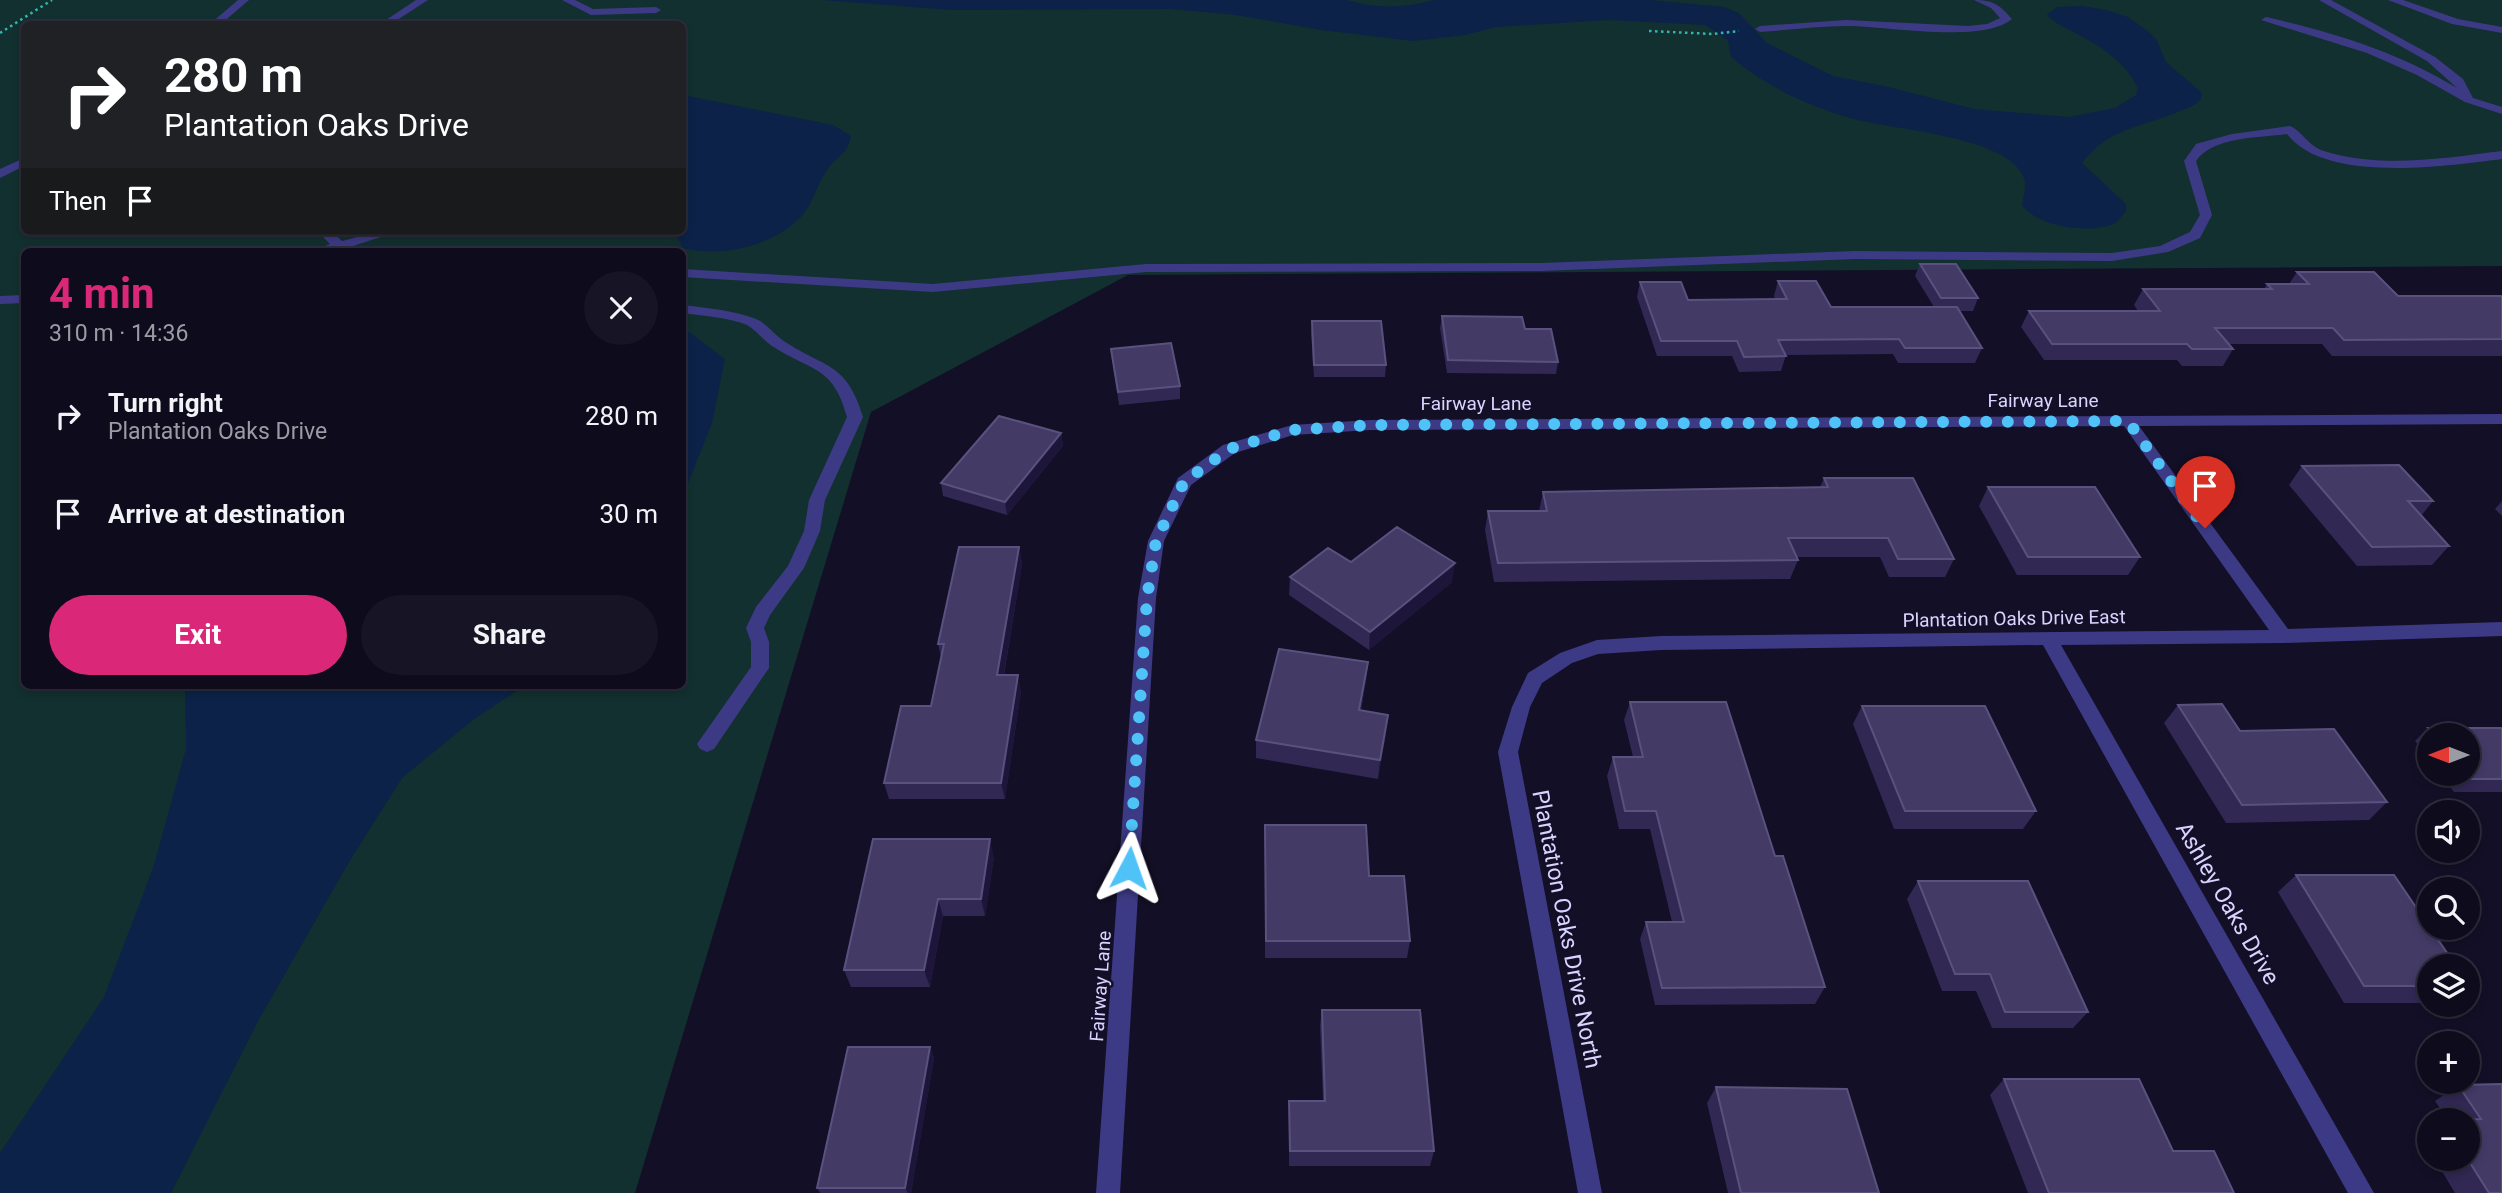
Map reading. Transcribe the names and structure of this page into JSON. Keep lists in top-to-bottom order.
{
  "streets": {
    "street": [
      "Fairway Lane",
      "Plantation Oaks Drive East",
      "Ashley Oaks Drive",
      "Plantation Oaks Drive North"
    ]
  },
  "crossings": [
    ["Plantation Oaks Drive East", "Ashley Oaks Drive"],
    ["Plantation Oaks Drive East", "Plantation Oaks Drive North"]
  ],
  "north": "left",
  "page": {
    "turn": ["280 m", "Plantation Oaks Drive"],
    "then": "Then",
    "heading": ["4 min", "310 m · 14:36"],
    "list": [
      {
        "name": "Turn right",
        "note": "Plantation Oaks Drive",
        "value": "280 m"
      },
      {
        "name": "Arrive at destination",
        "value": "30 m"
      }
    ],
    "buttons": ["Exit", "Share"],
    "map_buttons": ["+", "−"]
  }
}
